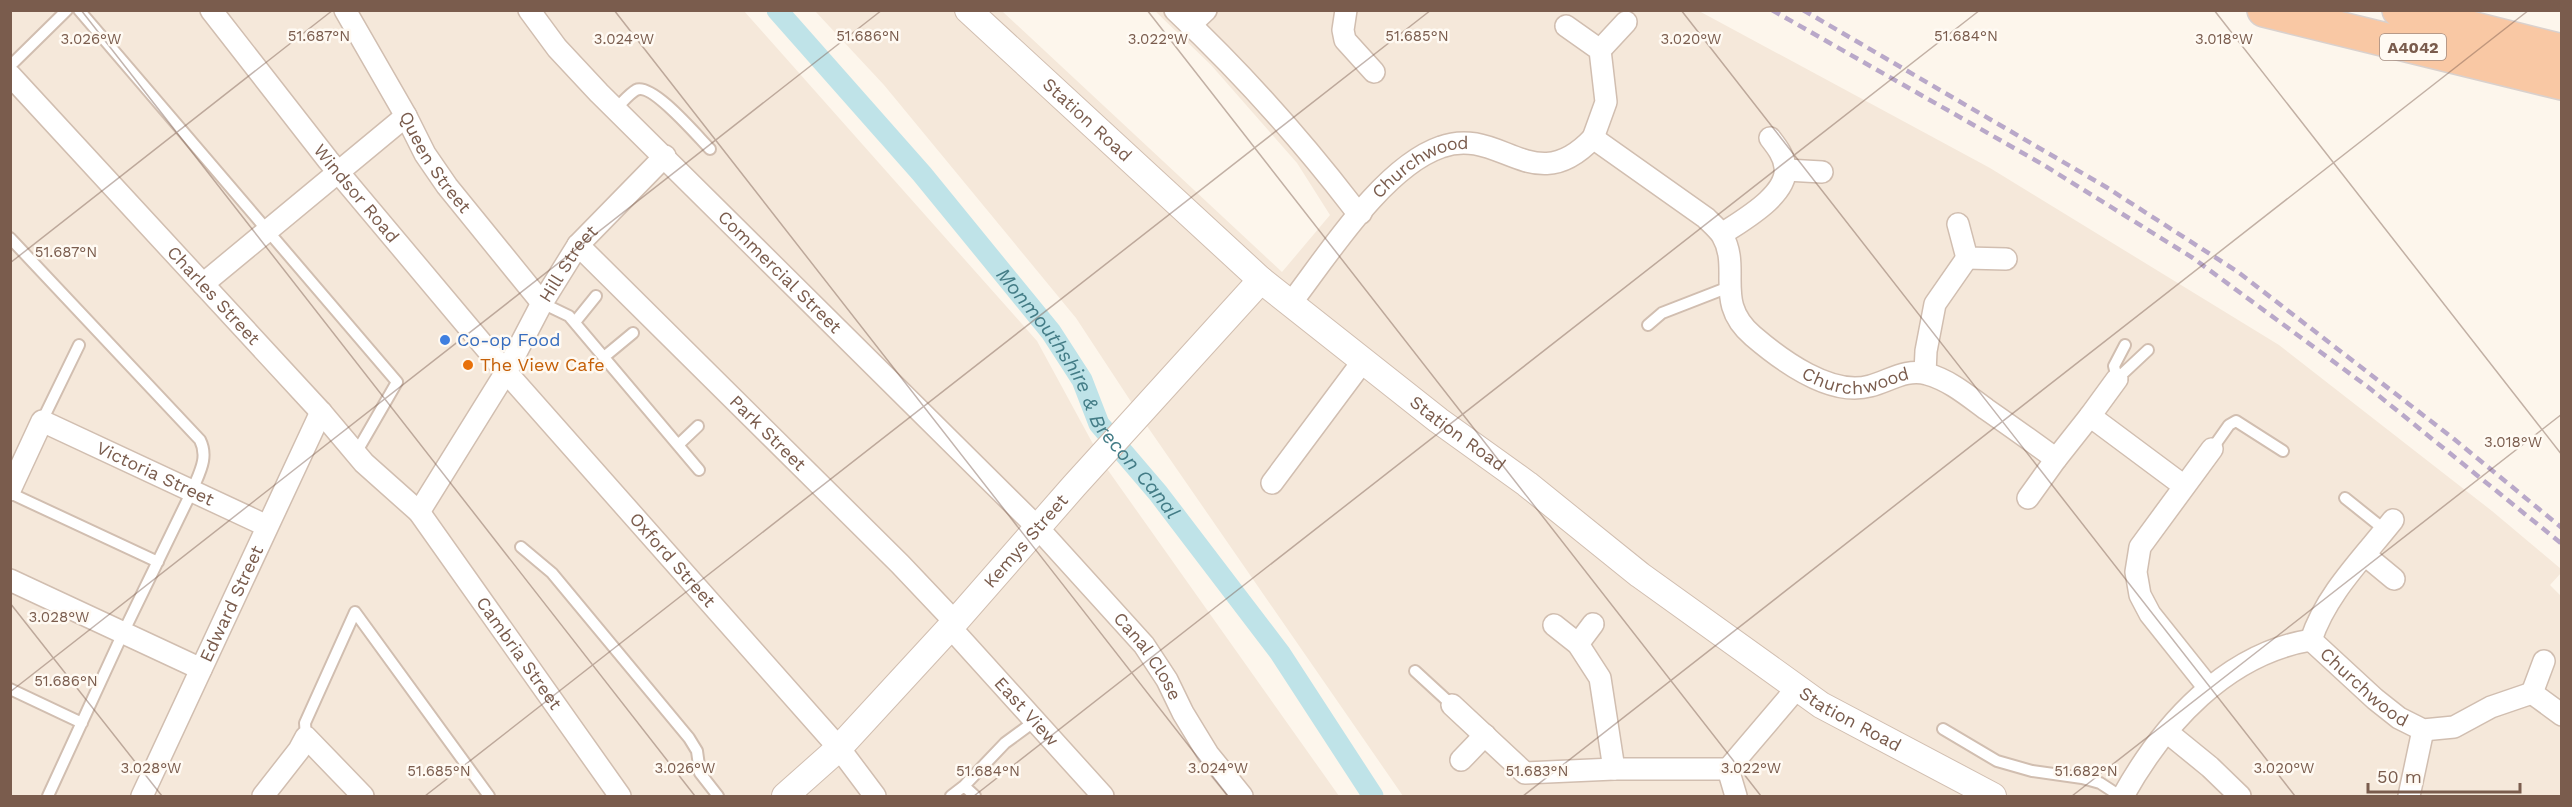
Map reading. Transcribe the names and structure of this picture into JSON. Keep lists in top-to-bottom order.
{
  "streets": {
    "highway": ["A4042"],
    "street": [
      "Station Road",
      "Queen Street",
      "Churchwood",
      "Windsor Road",
      "Hill Street",
      "Commercial Street",
      "Charles Street",
      "Park Street",
      "Victoria Street",
      "Kemys Street",
      "Oxford Street",
      "Edward Street",
      "Cambria Street",
      "Canal Close",
      "East View"
    ]
  },
  "crossings": [
    ["Station Road", "Churchwood"],
    ["Station Road", "Kemys Street"],
    ["Queen Street", "Hill Street"],
    ["Windsor Road", "Hill Street"],
    ["Windsor Road", "Oxford Street"],
    ["Hill Street", "Commercial Street"],
    ["Hill Street", "Charles Street"],
    ["Hill Street", "Park Street"],
    ["Hill Street", "Oxford Street"],
    ["Hill Street", "Cambria Street"],
    ["Commercial Street", "Kemys Street"],
    ["Commercial Street", "Canal Close"],
    ["Charles Street", "Edward Street"],
    ["Charles Street", "Cambria Street"],
    ["Park Street", "Kemys Street"],
    ["Park Street", "East View"],
    ["Victoria Street", "Edward Street"],
    ["Kemys Street", "Oxford Street"],
    ["Kemys Street", "Canal Close"],
    ["Kemys Street", "East View"]
  ],
  "water": ["Monmouthshire & Brecon Canal"],
  "places": ["Co-op Food", "The View Cafe"],
  "scale_bar": "50 m",
  "coordinates": [
    "51.685°N",
    "51.684°N",
    "51.687°N",
    "51.686°N",
    "3.018°W",
    "3.026°W",
    "3.024°W",
    "3.022°W",
    "3.020°W",
    "3.028°W",
    "51.683°N",
    "51.682°N"
  ]
}
